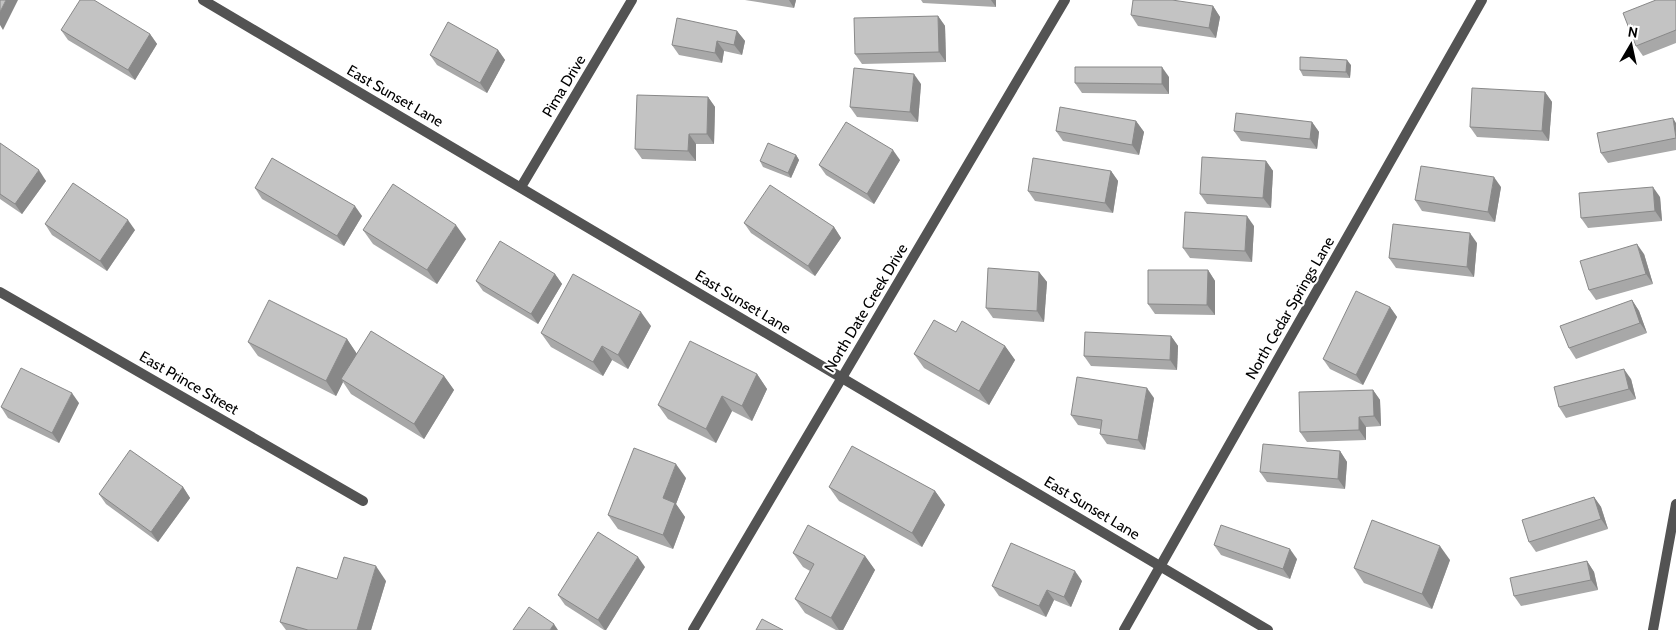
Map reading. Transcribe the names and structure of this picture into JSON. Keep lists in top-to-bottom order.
{
  "streets": {
    "street": [
      "Pima Drive",
      "East Sunset Lane",
      "North Date Creek Drive",
      "North Cedar Springs Lane",
      "East Prince Street"
    ]
  },
  "crossings": [
    ["Pima Drive", "East Sunset Lane"],
    ["East Sunset Lane", "North Date Creek Drive"],
    ["East Sunset Lane", "North Cedar Springs Lane"]
  ],
  "north": "top"
}
